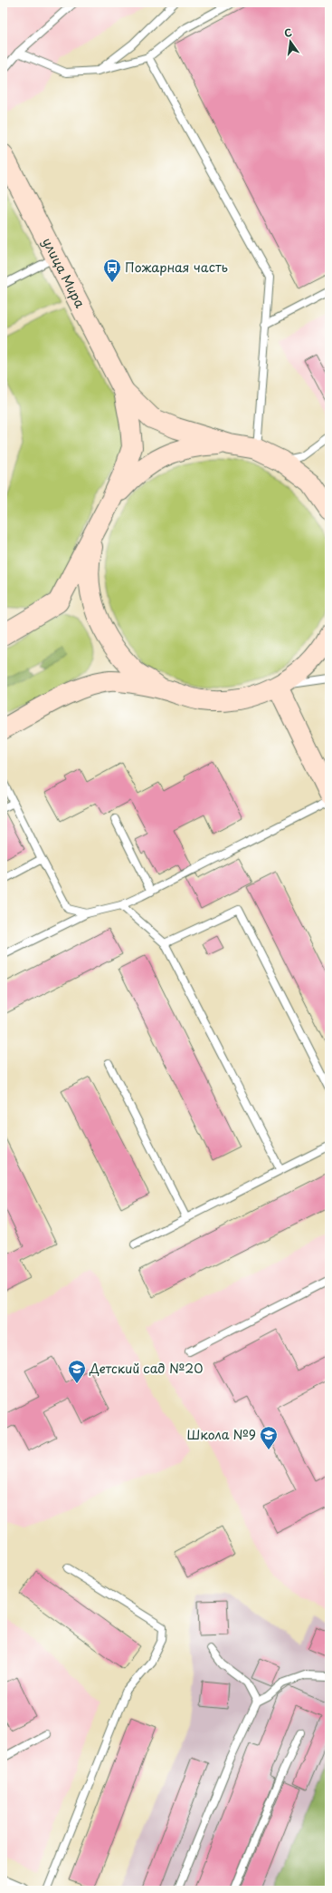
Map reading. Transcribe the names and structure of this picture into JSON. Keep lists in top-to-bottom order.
{
  "streets": {
    "main road": ["улица Мира"]
  },
  "places": {
    "bus stop": ["Пожарная часть"],
    "school or university": ["Детский сад №20", "Школа №9"]
  },
  "north": "top"
}
